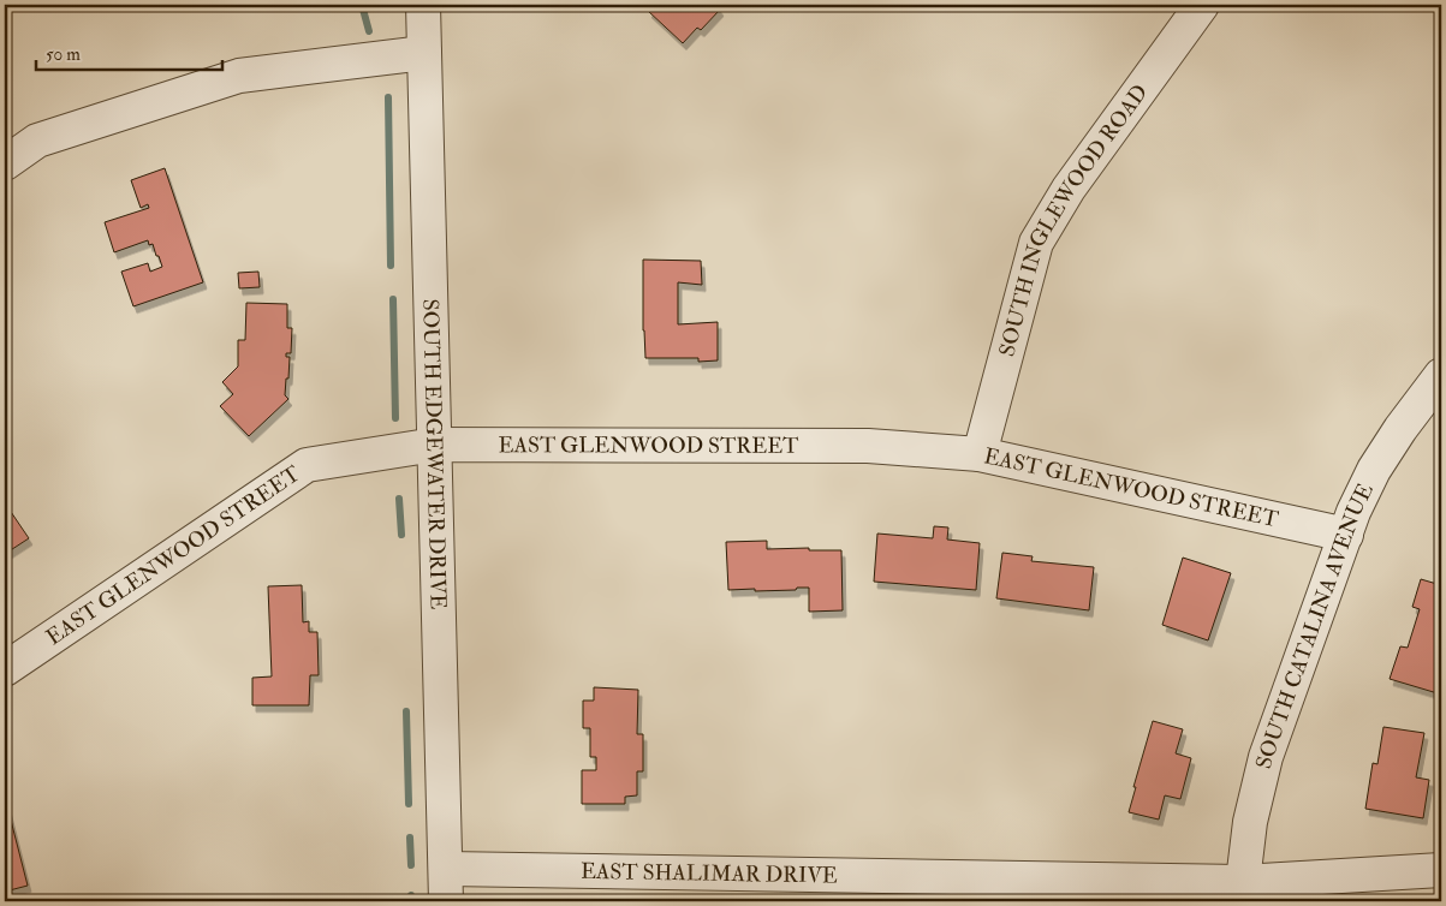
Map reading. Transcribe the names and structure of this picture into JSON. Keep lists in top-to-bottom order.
{
  "streets": {
    "street": [
      "SOUTH INGLEWOOD ROAD",
      "EAST GLENWOOD STREET",
      "SOUTH EDGEWATER DRIVE",
      "SOUTH CATALINA AVENUE",
      "EAST SHALIMAR DRIVE"
    ]
  },
  "crossings": [
    ["SOUTH INGLEWOOD ROAD", "EAST GLENWOOD STREET"],
    ["EAST GLENWOOD STREET", "SOUTH EDGEWATER DRIVE"],
    ["EAST GLENWOOD STREET", "SOUTH CATALINA AVENUE"],
    ["SOUTH EDGEWATER DRIVE", "EAST SHALIMAR DRIVE"],
    ["SOUTH CATALINA AVENUE", "EAST SHALIMAR DRIVE"]
  ],
  "scale_bar": "50 m"
}
